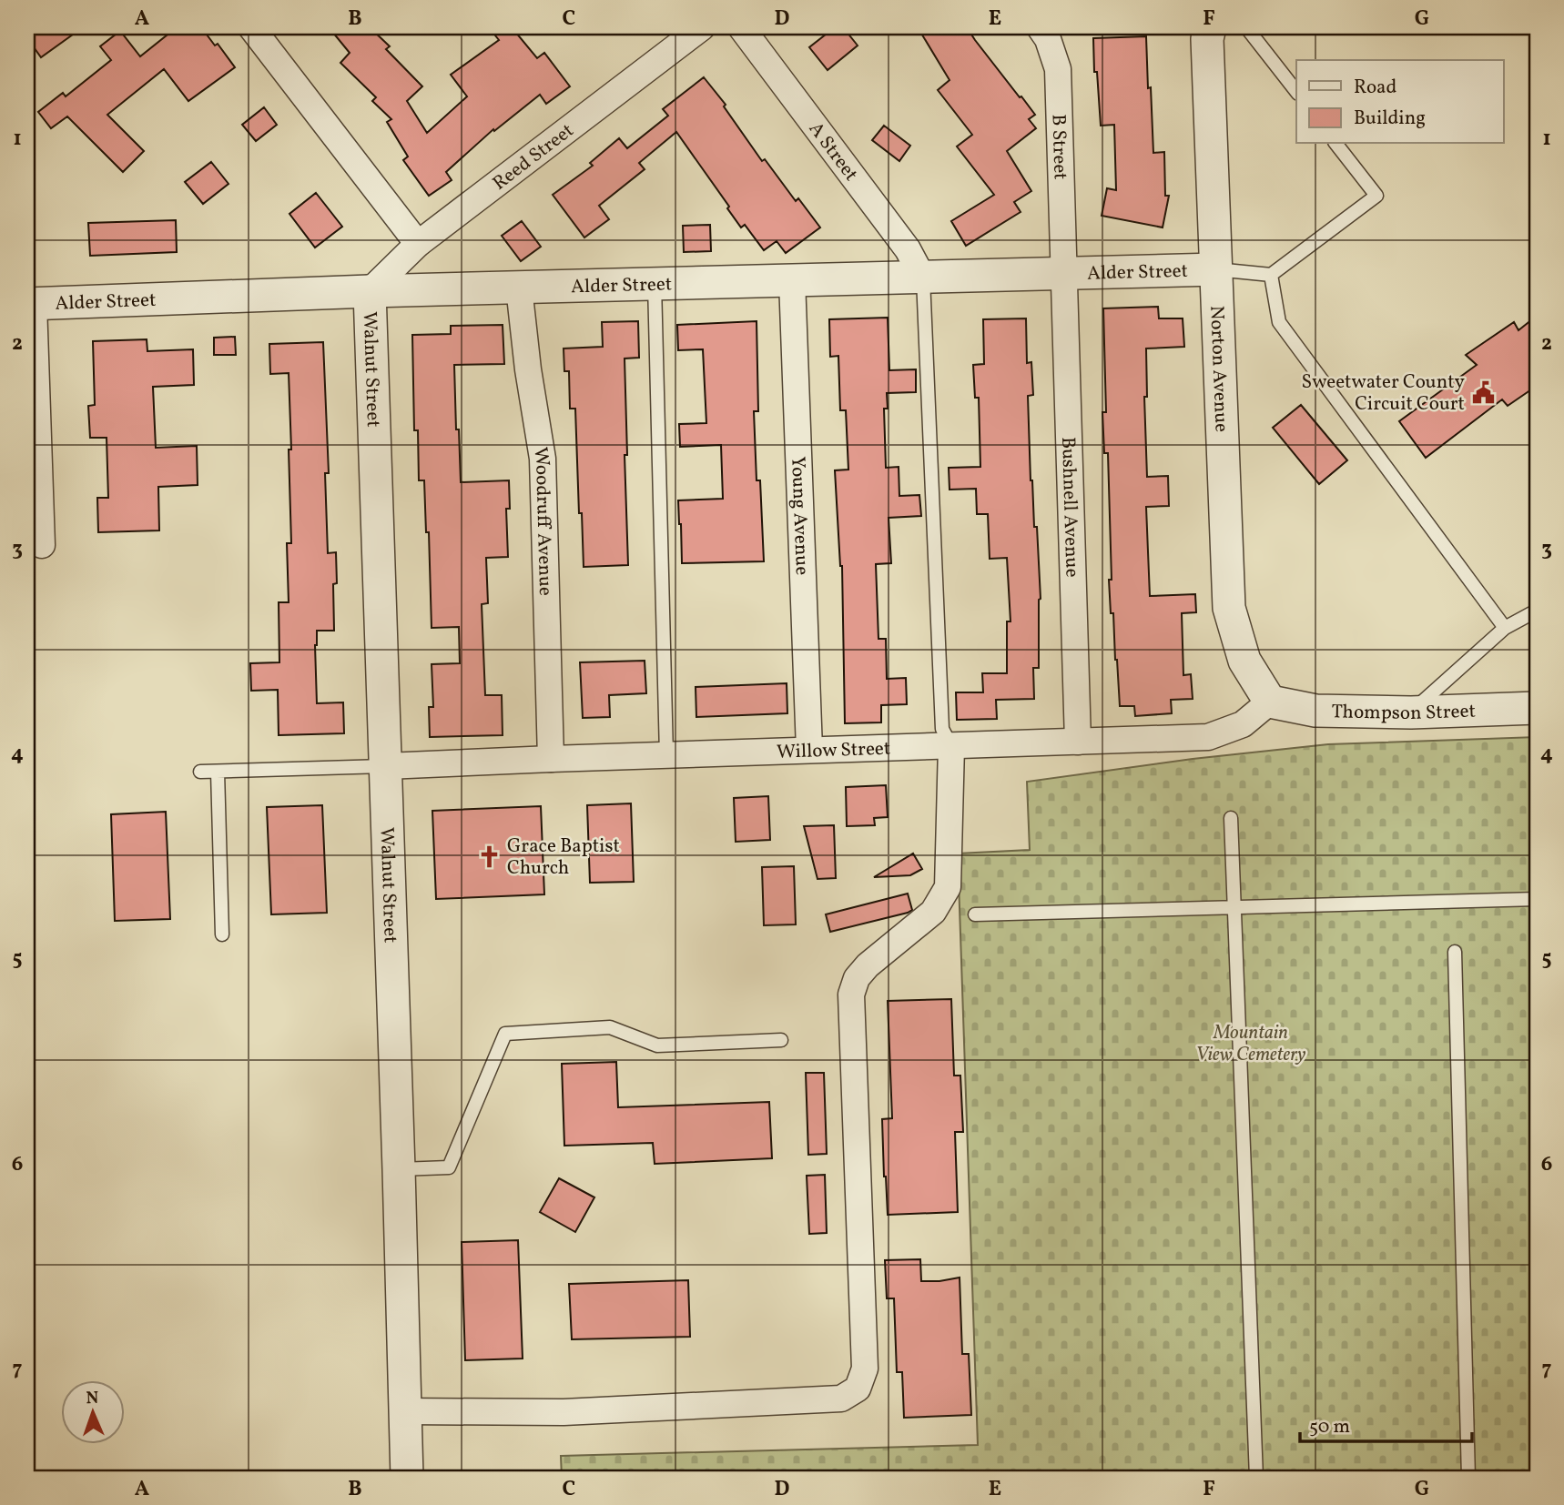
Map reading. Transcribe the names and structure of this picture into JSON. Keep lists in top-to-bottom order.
{
  "streets": {
    "street": [
      "B Street",
      "A Street",
      "Reed Street",
      "Alder Street",
      "Norton Avenue",
      "Walnut Street",
      "Bushnell Avenue",
      "Young Avenue",
      "Woodruff Avenue",
      "Thompson Street",
      "Willow Street"
    ]
  },
  "crossings": [
    ["B Street", "Alder Street"],
    ["B Street", "Bushnell Avenue"],
    ["A Street", "Alder Street"],
    ["Reed Street", "Alder Street"],
    ["Reed Street", "Walnut Street"],
    ["Alder Street", "Norton Avenue"],
    ["Alder Street", "Walnut Street"],
    ["Alder Street", "Bushnell Avenue"],
    ["Alder Street", "Young Avenue"],
    ["Alder Street", "Woodruff Avenue"],
    ["Norton Avenue", "Thompson Street"],
    ["Norton Avenue", "Willow Street"],
    ["Walnut Street", "Willow Street"],
    ["Bushnell Avenue", "Willow Street"],
    ["Young Avenue", "Willow Street"],
    ["Woodruff Avenue", "Willow Street"],
    ["Thompson Street", "Willow Street"]
  ],
  "parks": ["Mountain View Cemetery"],
  "places": {
    "public building": ["Sweetwater County Circuit Court"],
    "church": ["Grace Baptist Church"]
  },
  "legend": ["Road", "Building"],
  "scale_bar": "50 m",
  "north": "top",
  "grid": {
    "columns": [
      "A",
      "B",
      "C",
      "D",
      "E",
      "F",
      "G"
    ],
    "rows": [
      "1",
      "2",
      "3",
      "4",
      "5",
      "6",
      "7"
    ]
  }
}
